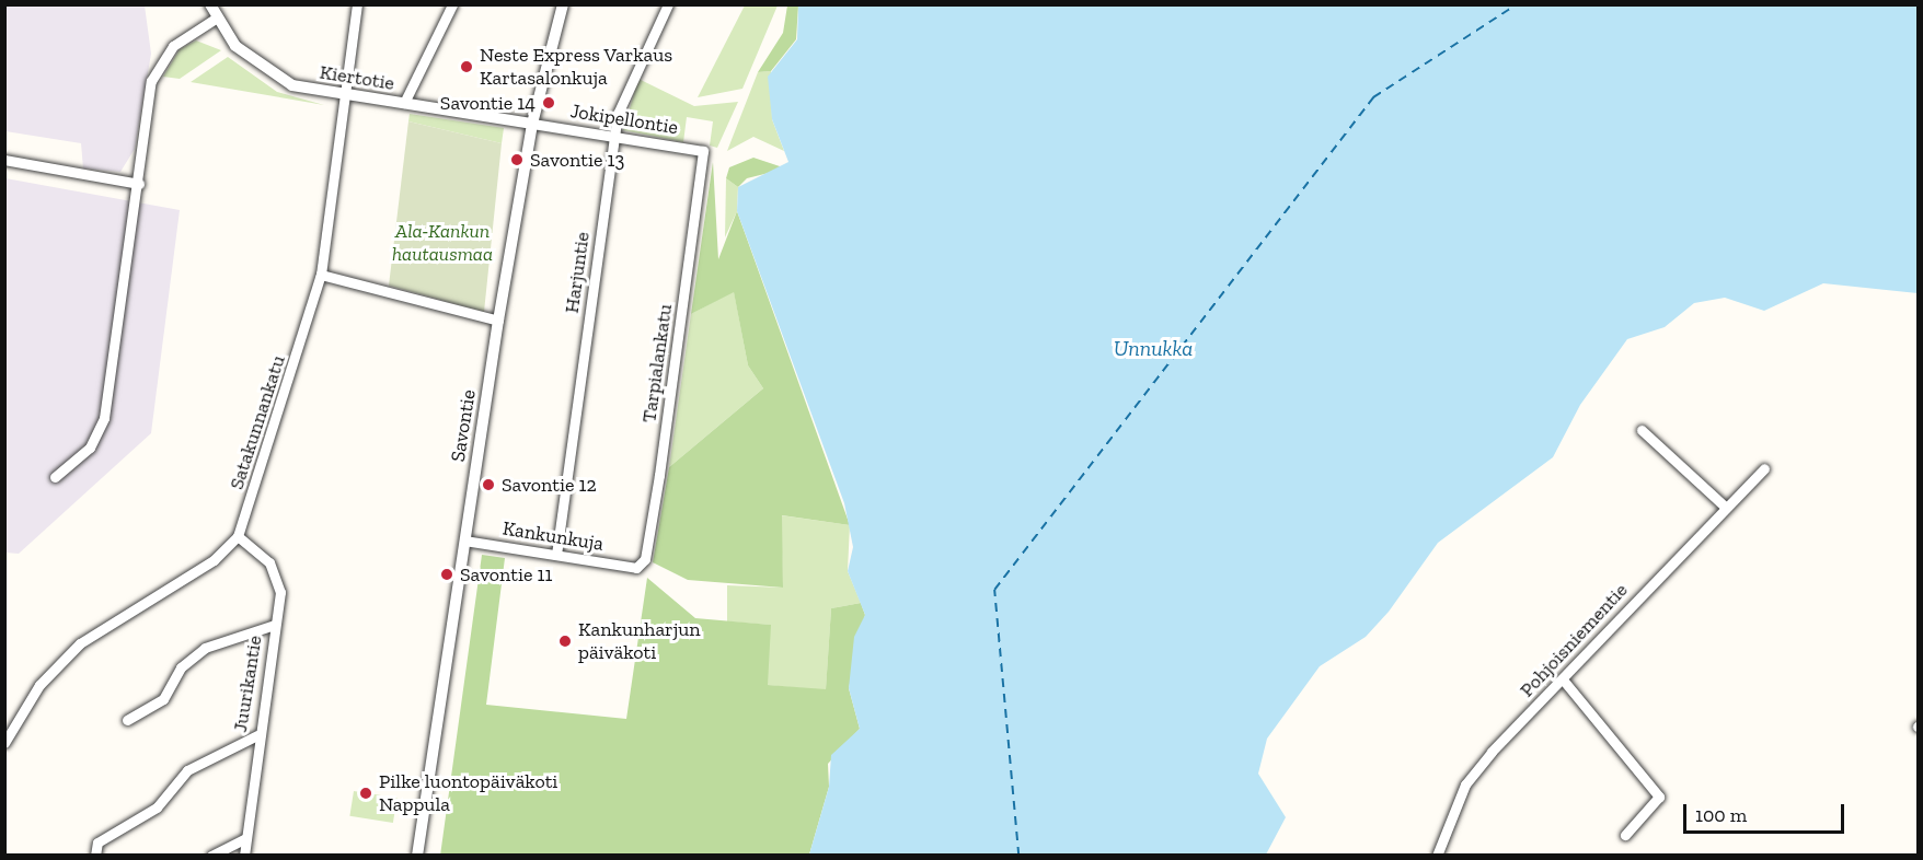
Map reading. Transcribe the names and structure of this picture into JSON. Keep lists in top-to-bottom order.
{
  "streets": {
    "street": [
      "Kiertotie",
      "Jokipellontie",
      "Harjuntie",
      "Tarpialankatu",
      "Satakunnankatu",
      "Savontie",
      "Kankunkuja",
      "Pohjoisniementie",
      "Juurikantie"
    ]
  },
  "crossings": [
    ["Kiertotie", "Jokipellontie"],
    ["Kiertotie", "Satakunnankatu"],
    ["Kiertotie", "Savontie"],
    ["Jokipellontie", "Harjuntie"],
    ["Jokipellontie", "Tarpialankatu"],
    ["Jokipellontie", "Savontie"],
    ["Harjuntie", "Kankunkuja"],
    ["Tarpialankatu", "Kankunkuja"],
    ["Satakunnankatu", "Juurikantie"],
    ["Savontie", "Kankunkuja"]
  ],
  "water": ["Unnukka"],
  "parks": ["Ala-Kankun hautausmaa"],
  "places": [
    "Neste Express Varkaus Kartasalonkuja",
    "Savontie 14",
    "Savontie 13",
    "Savontie 12",
    "Savontie 11",
    "Kankunharjun päiväkoti",
    "Pilke luontopäiväkoti Nappula"
  ],
  "scale_bar": "100 m"
}
